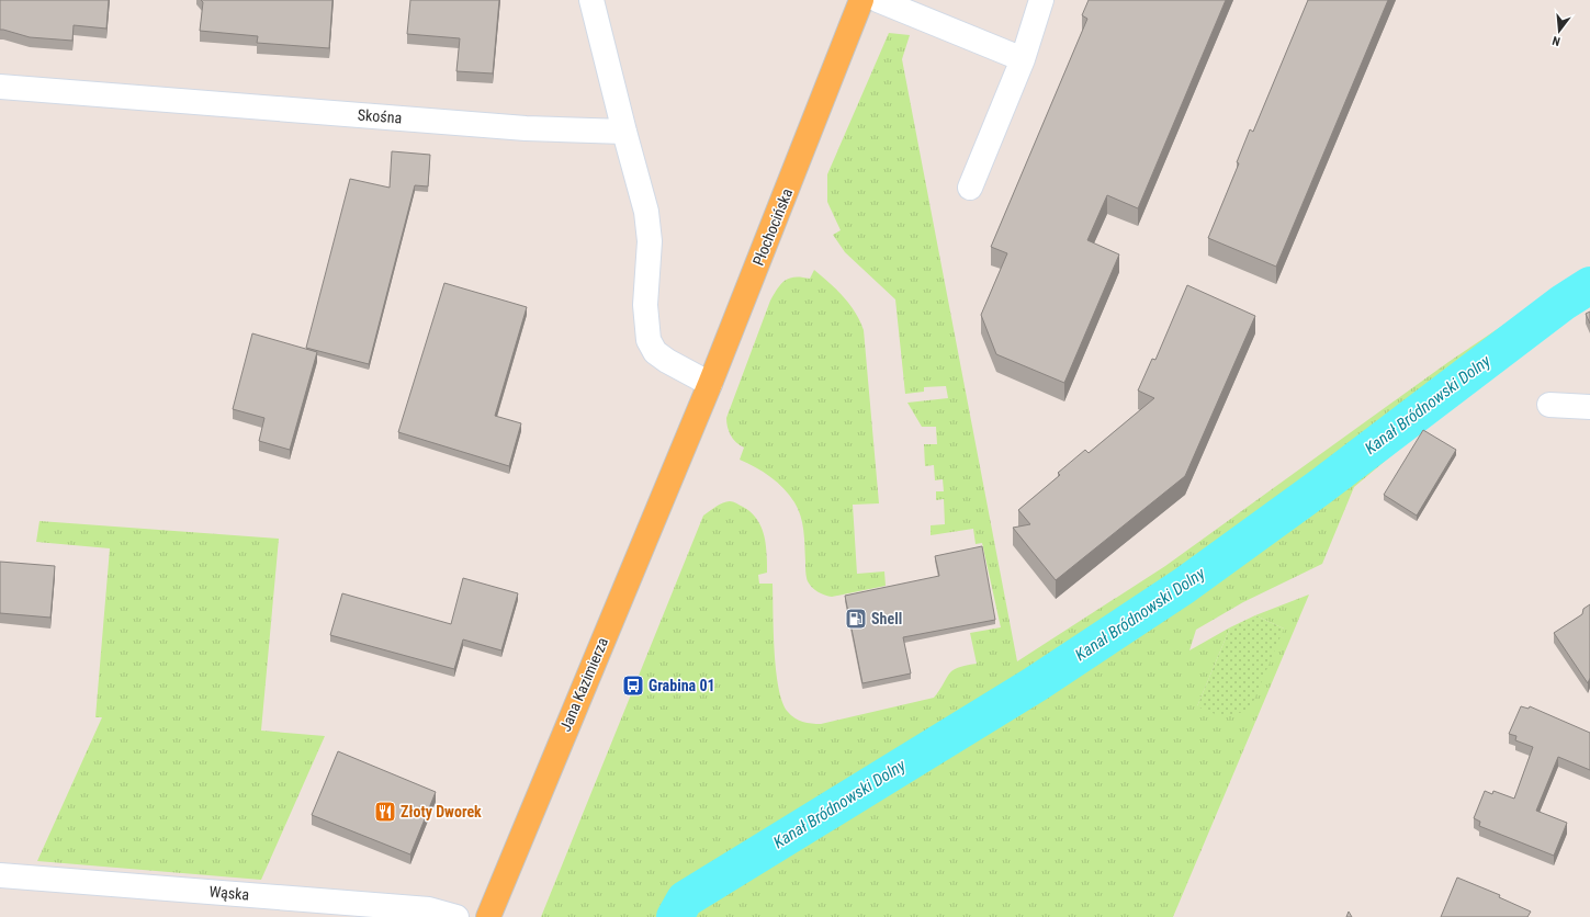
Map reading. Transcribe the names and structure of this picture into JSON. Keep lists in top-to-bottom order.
{
  "streets": {
    "main road": ["Płochocińska", "Jana Kazimierza"],
    "street": ["Skośna", "Wąska"]
  },
  "crossings": [
    ["Płochocińska", "Jana Kazimierza"]
  ],
  "water": ["Kanał Bródnowski Dolny"],
  "places": {
    "fuel station": ["Shell"],
    "bus stop": ["Grabina 01"],
    "restaurant": ["Złoty Dworek"]
  },
  "north": "bottom"
}
